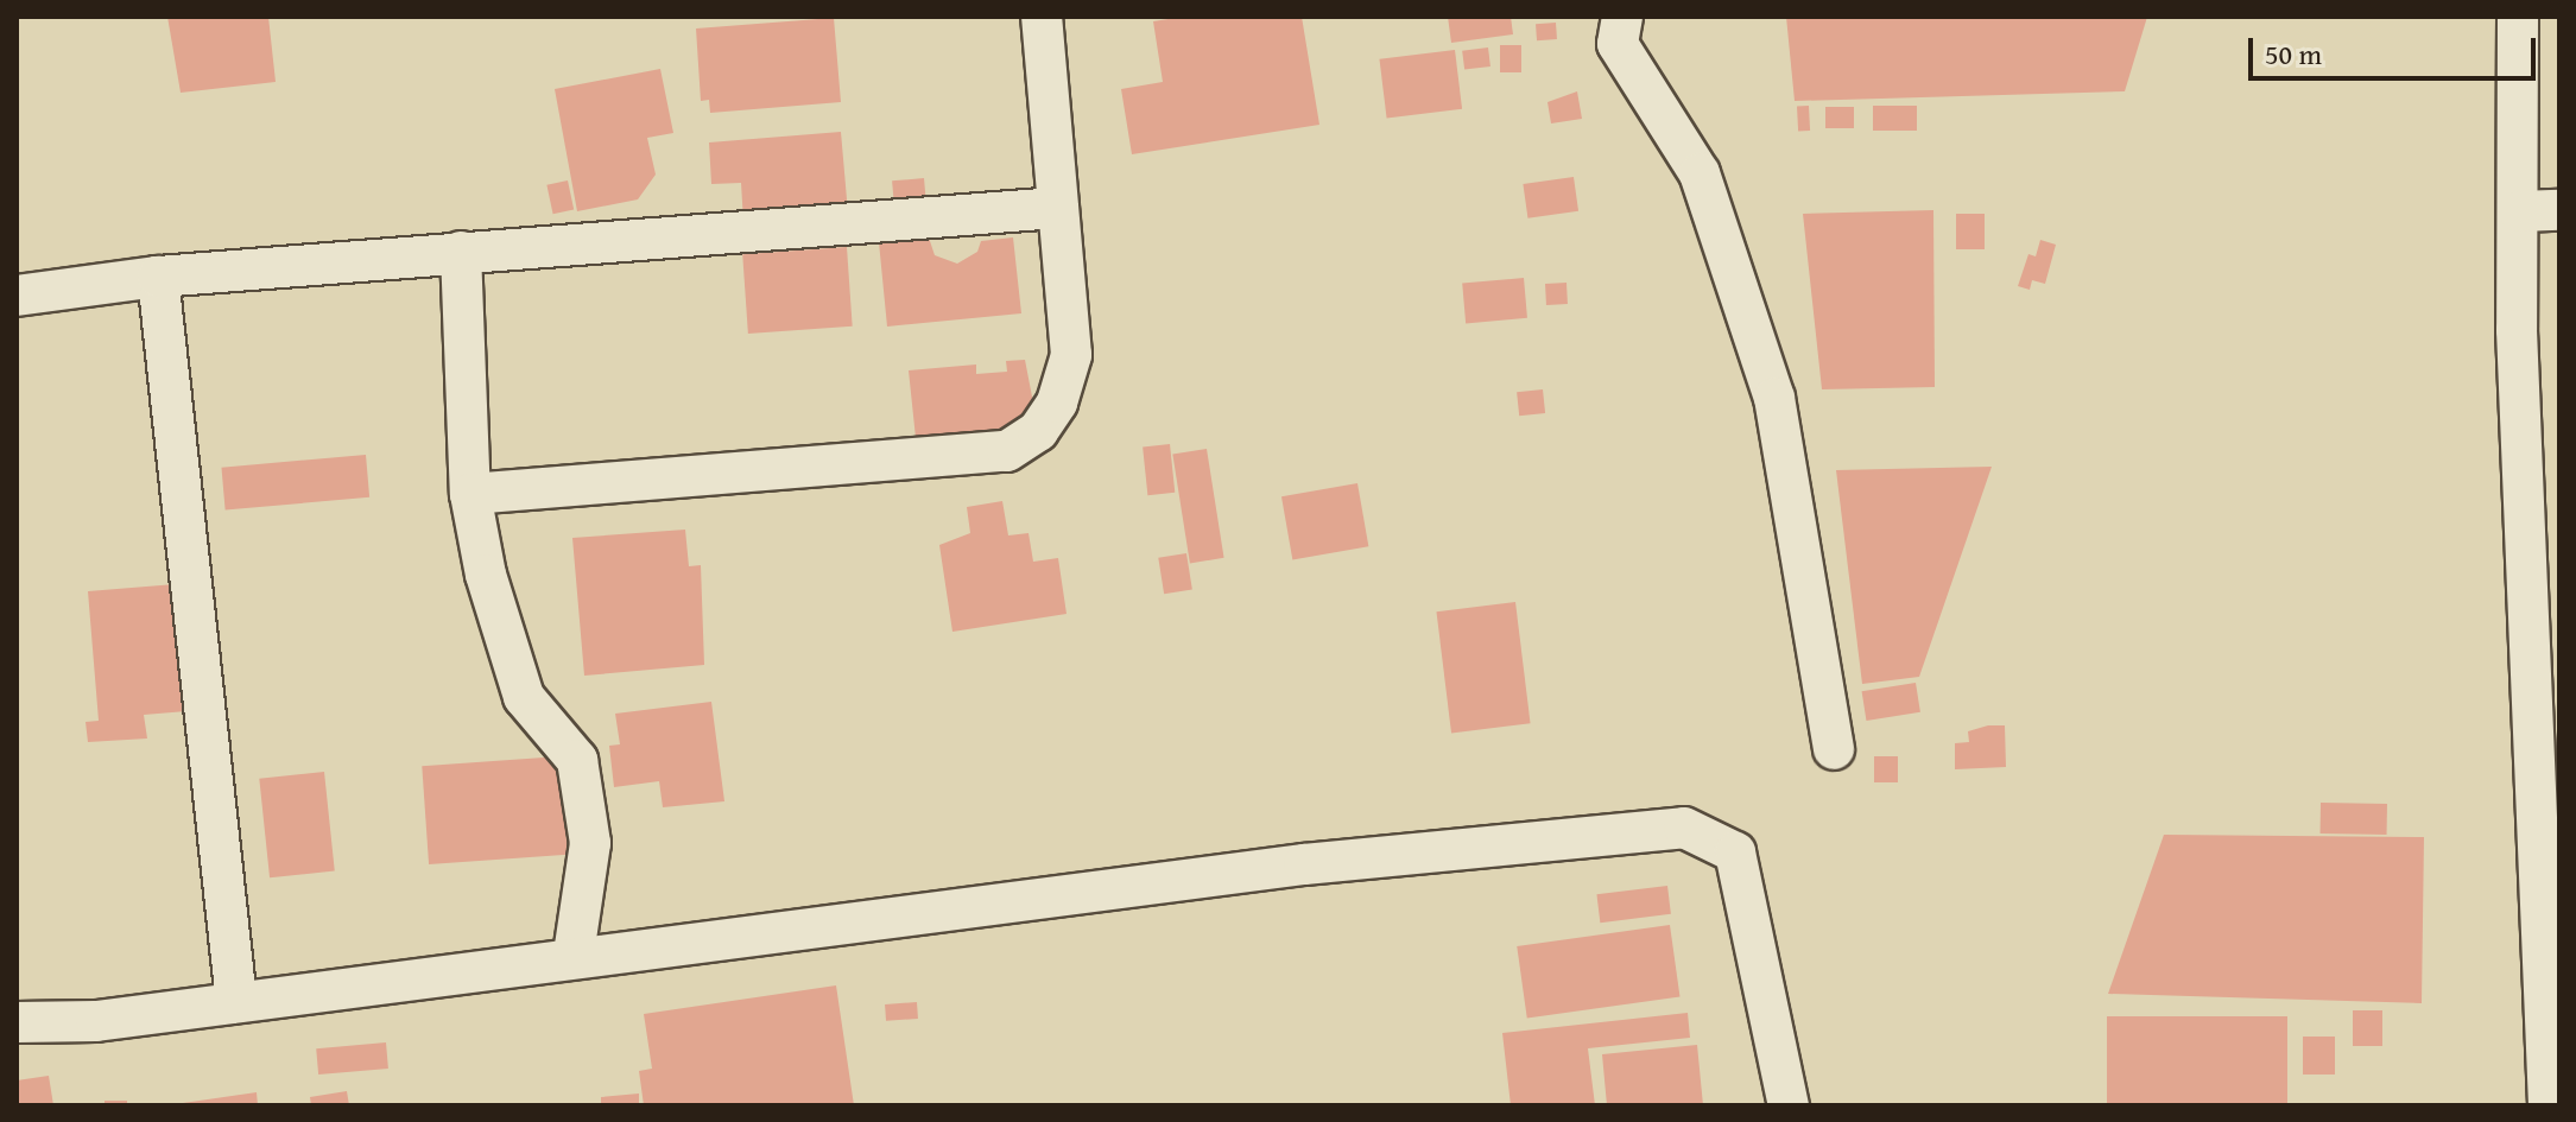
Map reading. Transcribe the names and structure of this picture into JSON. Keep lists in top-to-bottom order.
{
  "scale_bar": "50 m"
}
